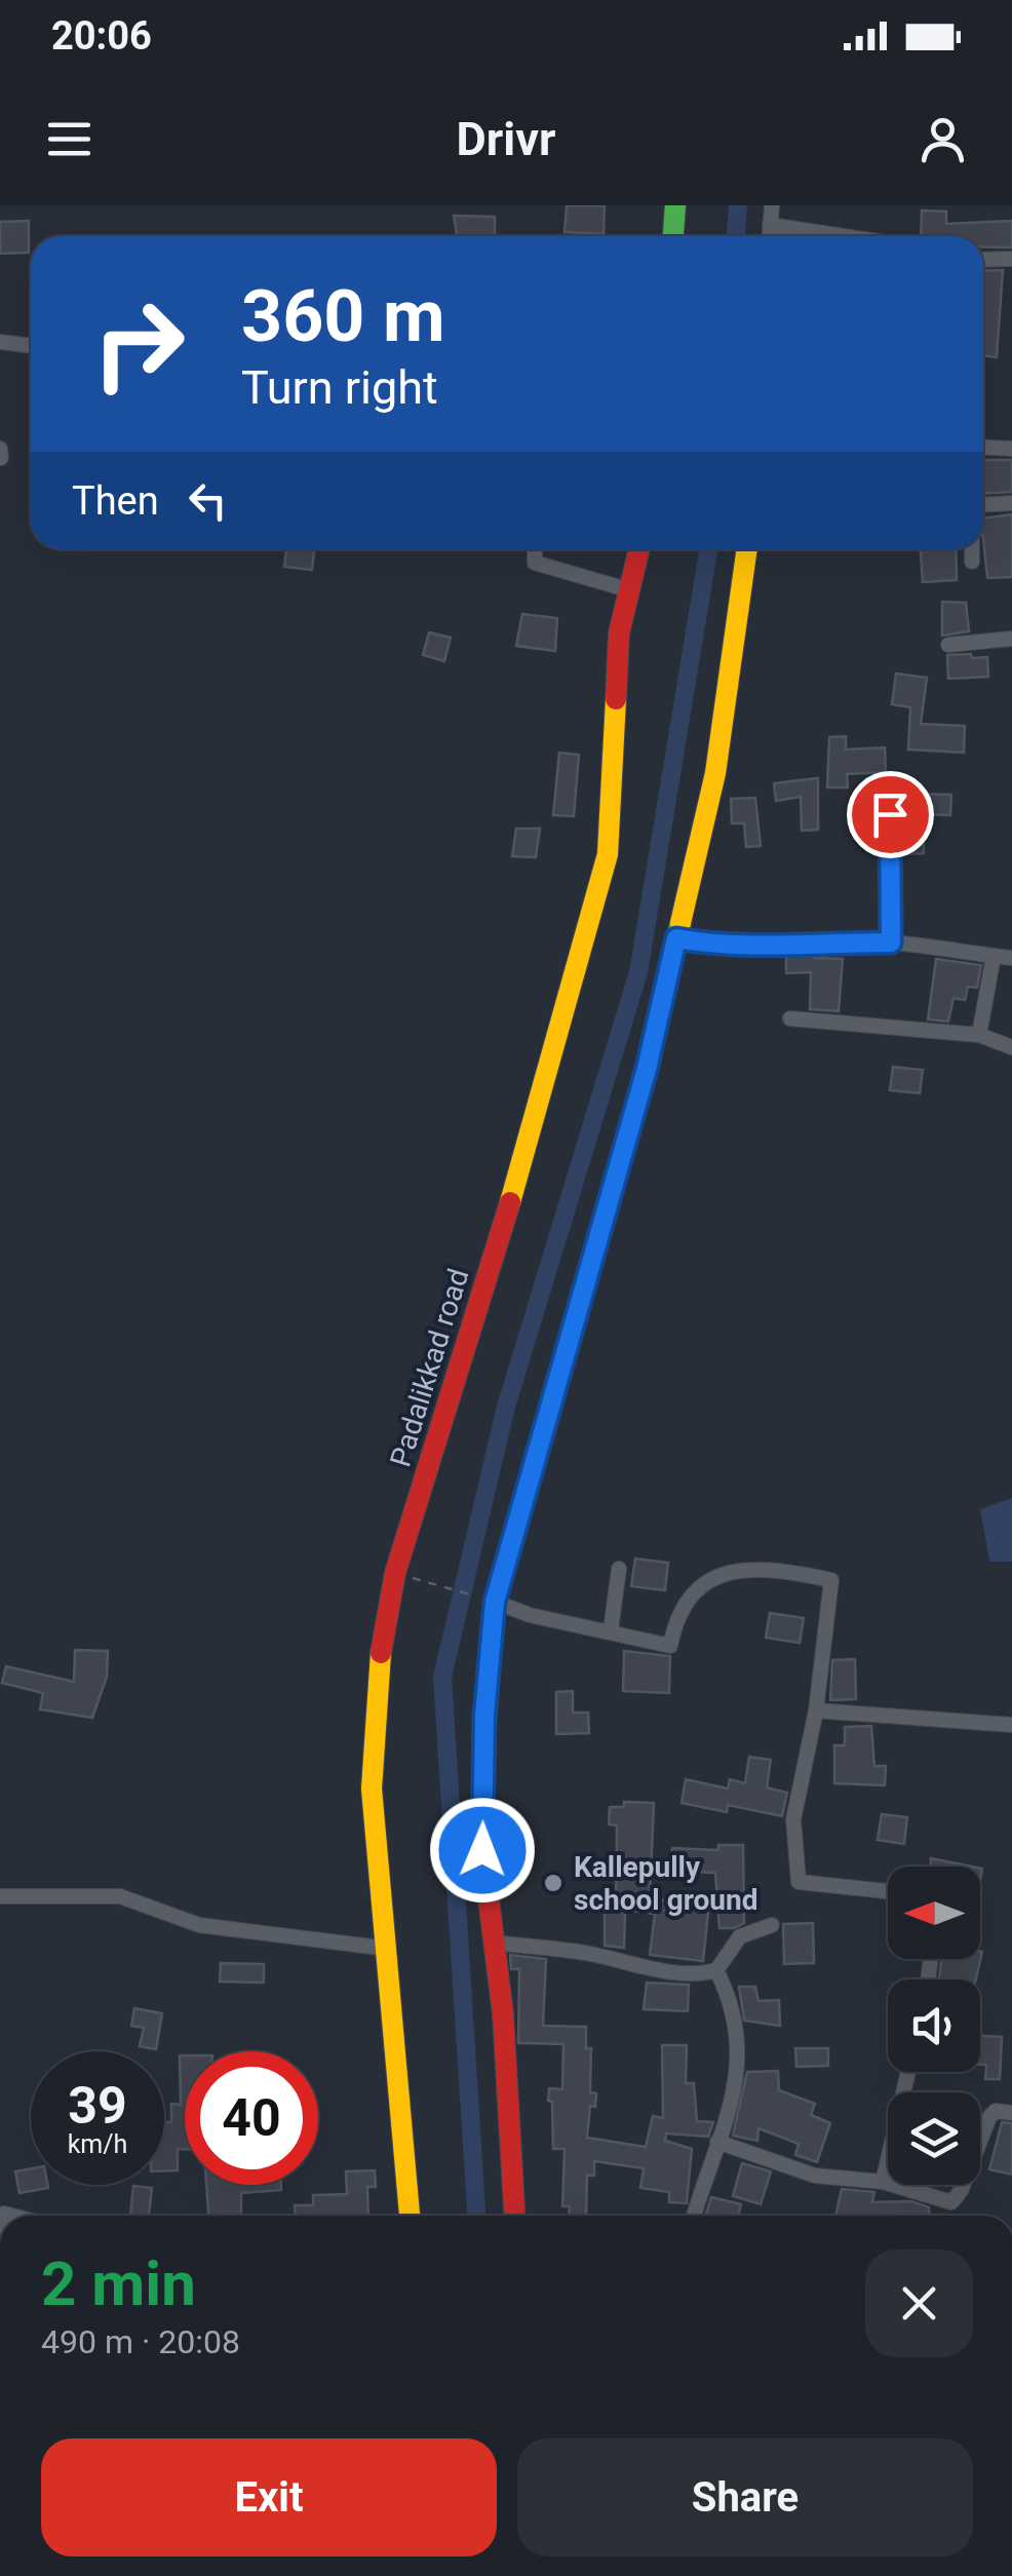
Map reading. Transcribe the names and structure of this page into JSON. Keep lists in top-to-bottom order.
{
  "streets": {
    "street": ["Padalikkad road"]
  },
  "places": ["Kallepully school ground"],
  "north": "left",
  "page": {
    "status": "20:06",
    "header": "Drivr",
    "turn": ["360 m", "Turn right"],
    "then": "Then",
    "speed": "39 km/h",
    "limit": "40",
    "heading": ["2 min", "490 m · 20:08"],
    "buttons": ["Exit", "Share"]
  }
}
